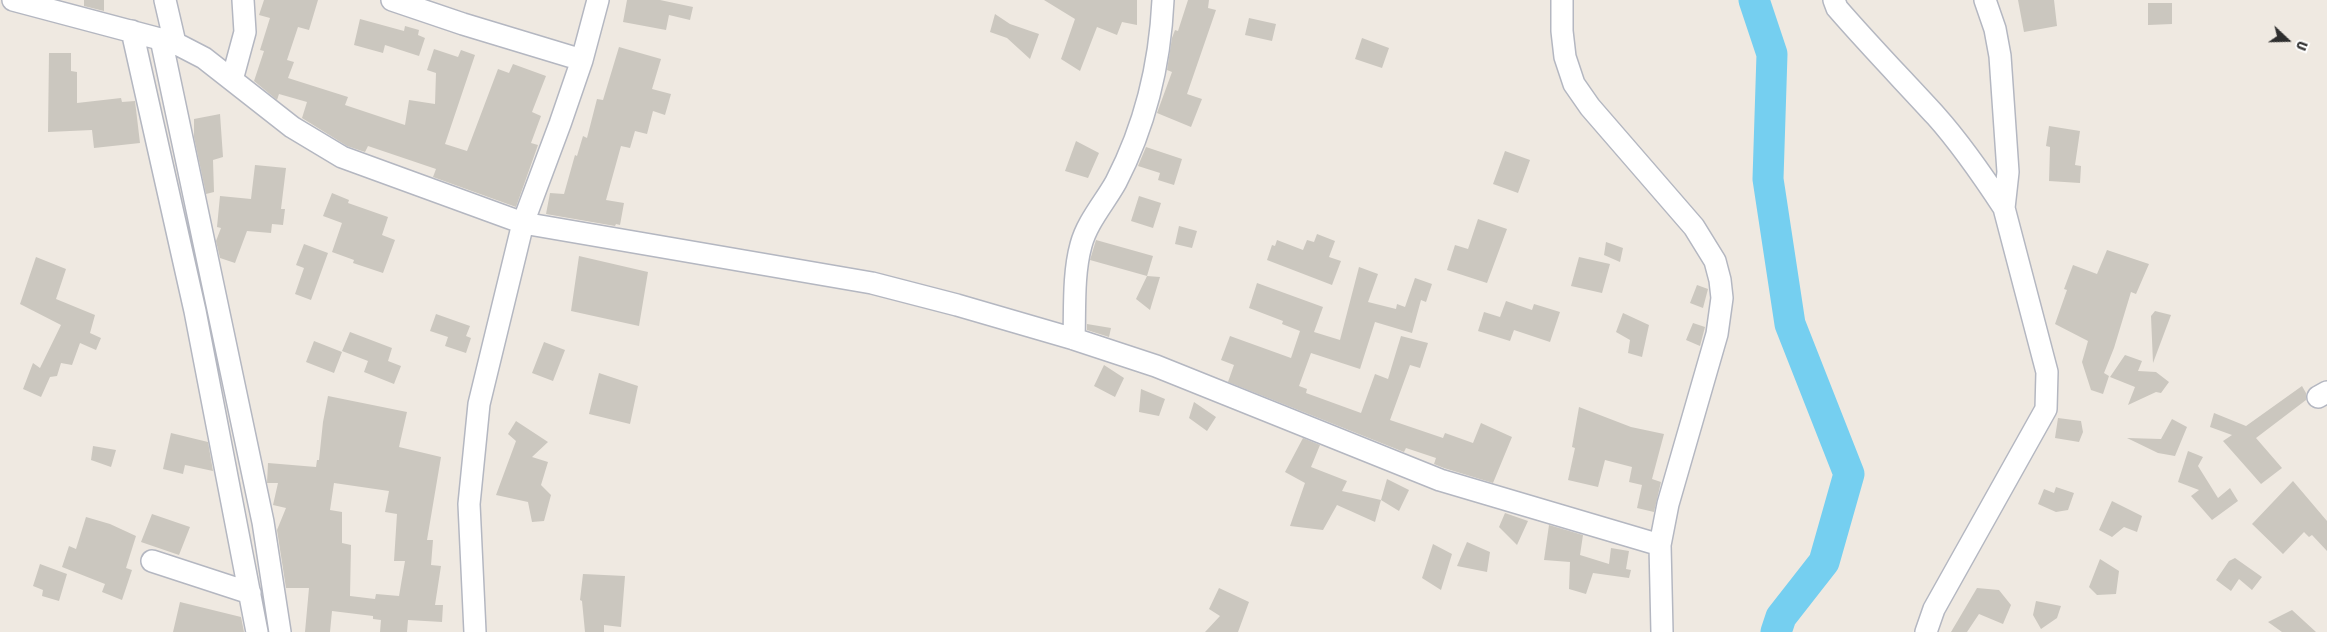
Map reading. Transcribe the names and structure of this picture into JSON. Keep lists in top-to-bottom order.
{
  "north": "right"
}
